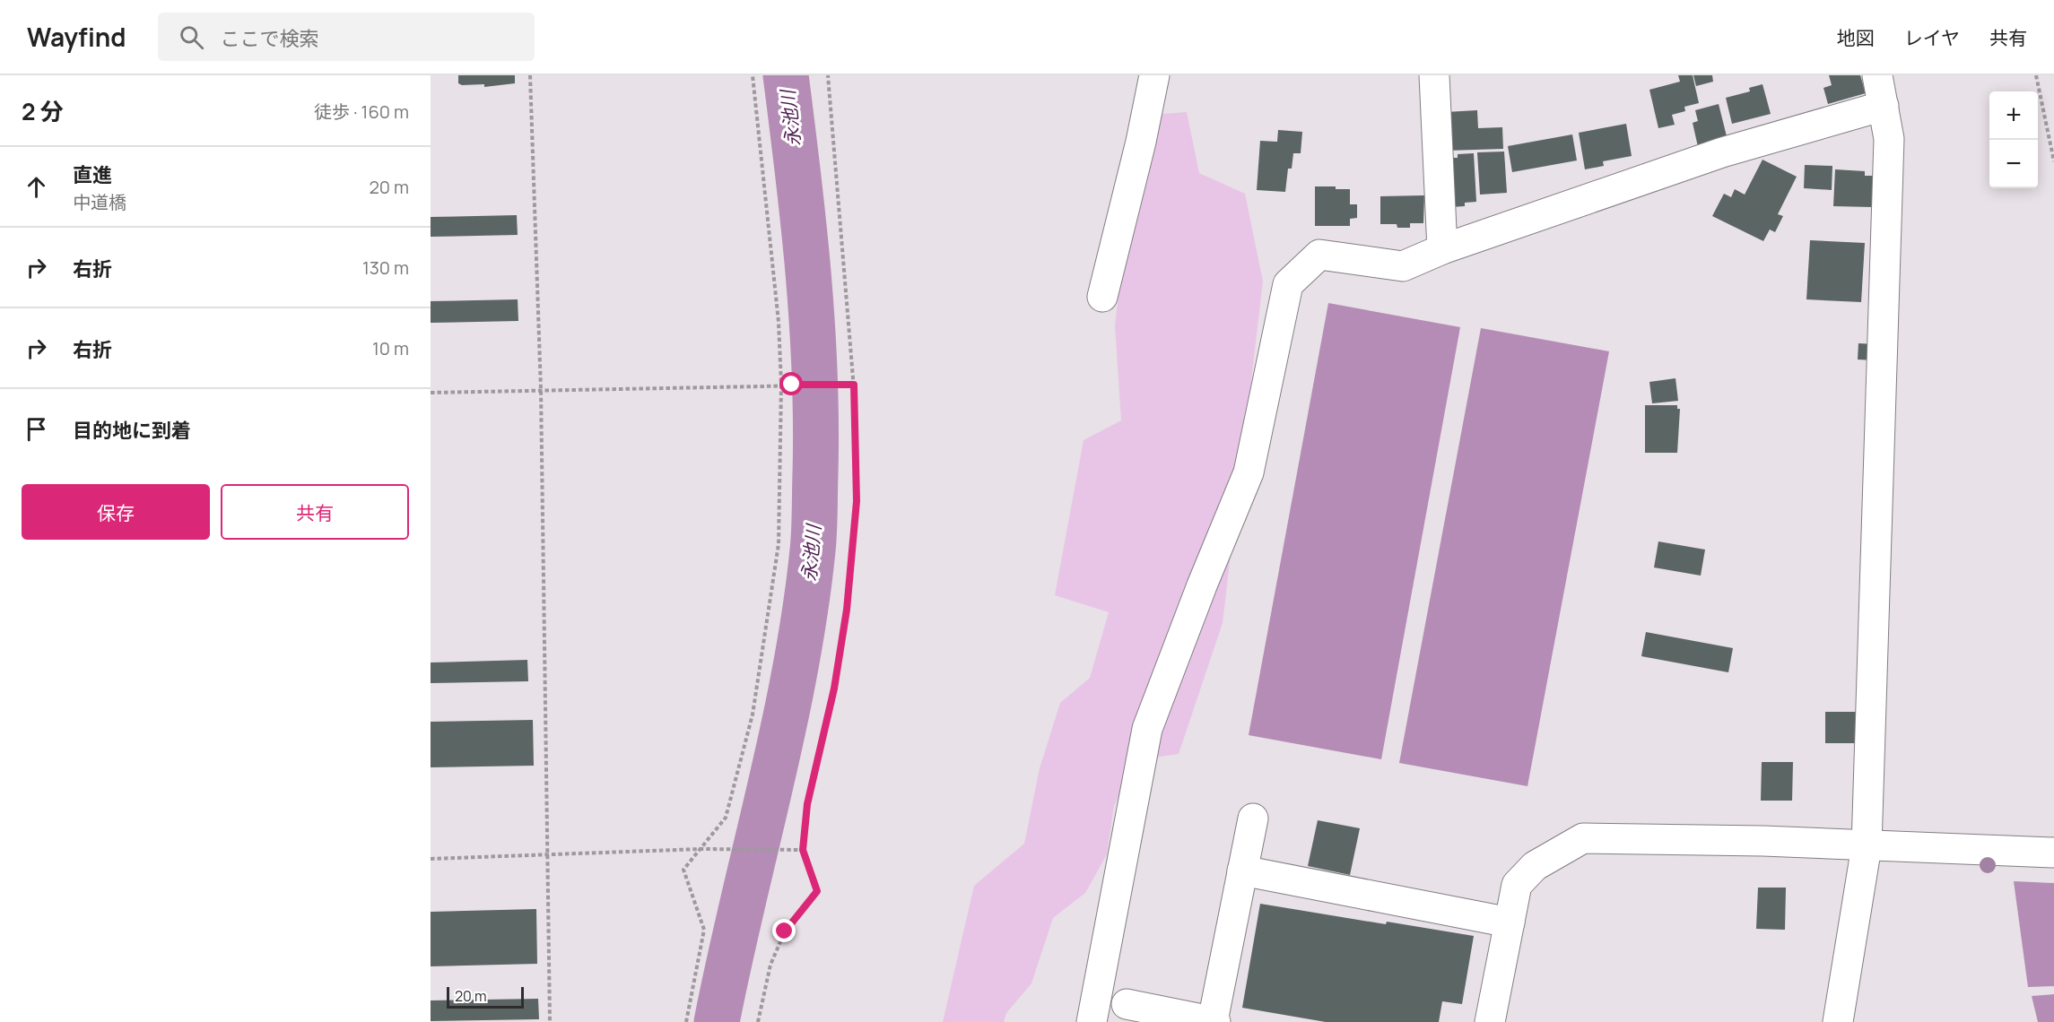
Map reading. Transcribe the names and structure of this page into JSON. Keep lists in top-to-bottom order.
{
  "water": ["永池川"],
  "scale_bar": "20 m",
  "page": {
    "header": "Wayfind",
    "search": "ここで検索",
    "nav": ["地図", "レイヤ", "共有"],
    "heading": ["2 分", "徒歩 · 160 m"],
    "map_buttons": ["+", "−"],
    "list": [
      ["直進", "中道橋", "20 m"],
      ["右折", "130 m"],
      ["右折", "10 m"],
      "目的地に到着"
    ],
    "buttons": ["保存", "共有"],
    "scale": "20 m"
  }
}
